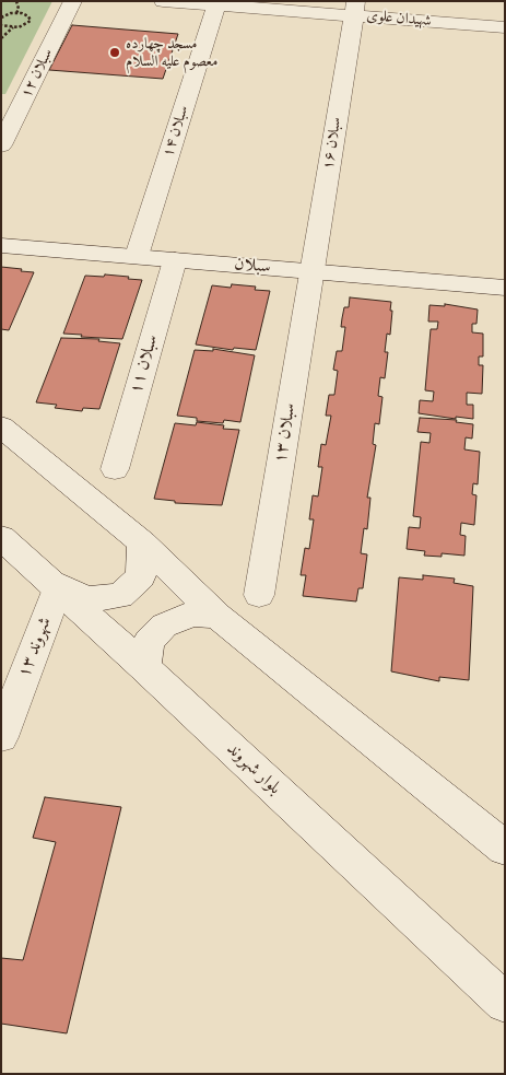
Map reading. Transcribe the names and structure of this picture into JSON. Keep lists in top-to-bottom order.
{
  "streets": {
    "street": [
      "شهیدان علوی",
      "سبلان ۱۲",
      "سبلان ۱۴",
      "سبلان ۱۶",
      "سبلان",
      "سبلان ۱۱",
      "سبلان ۱۳",
      "شهروند ۱۳",
      "بلوار شهروند"
    ]
  },
  "crossings": [
    ["شهیدان علوی", "سبلان ۱۴"],
    ["شهیدان علوی", "سبلان ۱۶"],
    ["سبلان ۱۴", "سبلان"],
    ["سبلان ۱۶", "سبلان"],
    ["سبلان ۱۶", "سبلان ۱۳"],
    ["سبلان", "سبلان ۱۱"],
    ["سبلان", "سبلان ۱۳"],
    ["شهروند ۱۳", "بلوار شهروند"]
  ],
  "places": ["مسجد چهارده معصوم علیه السلام"]
}
